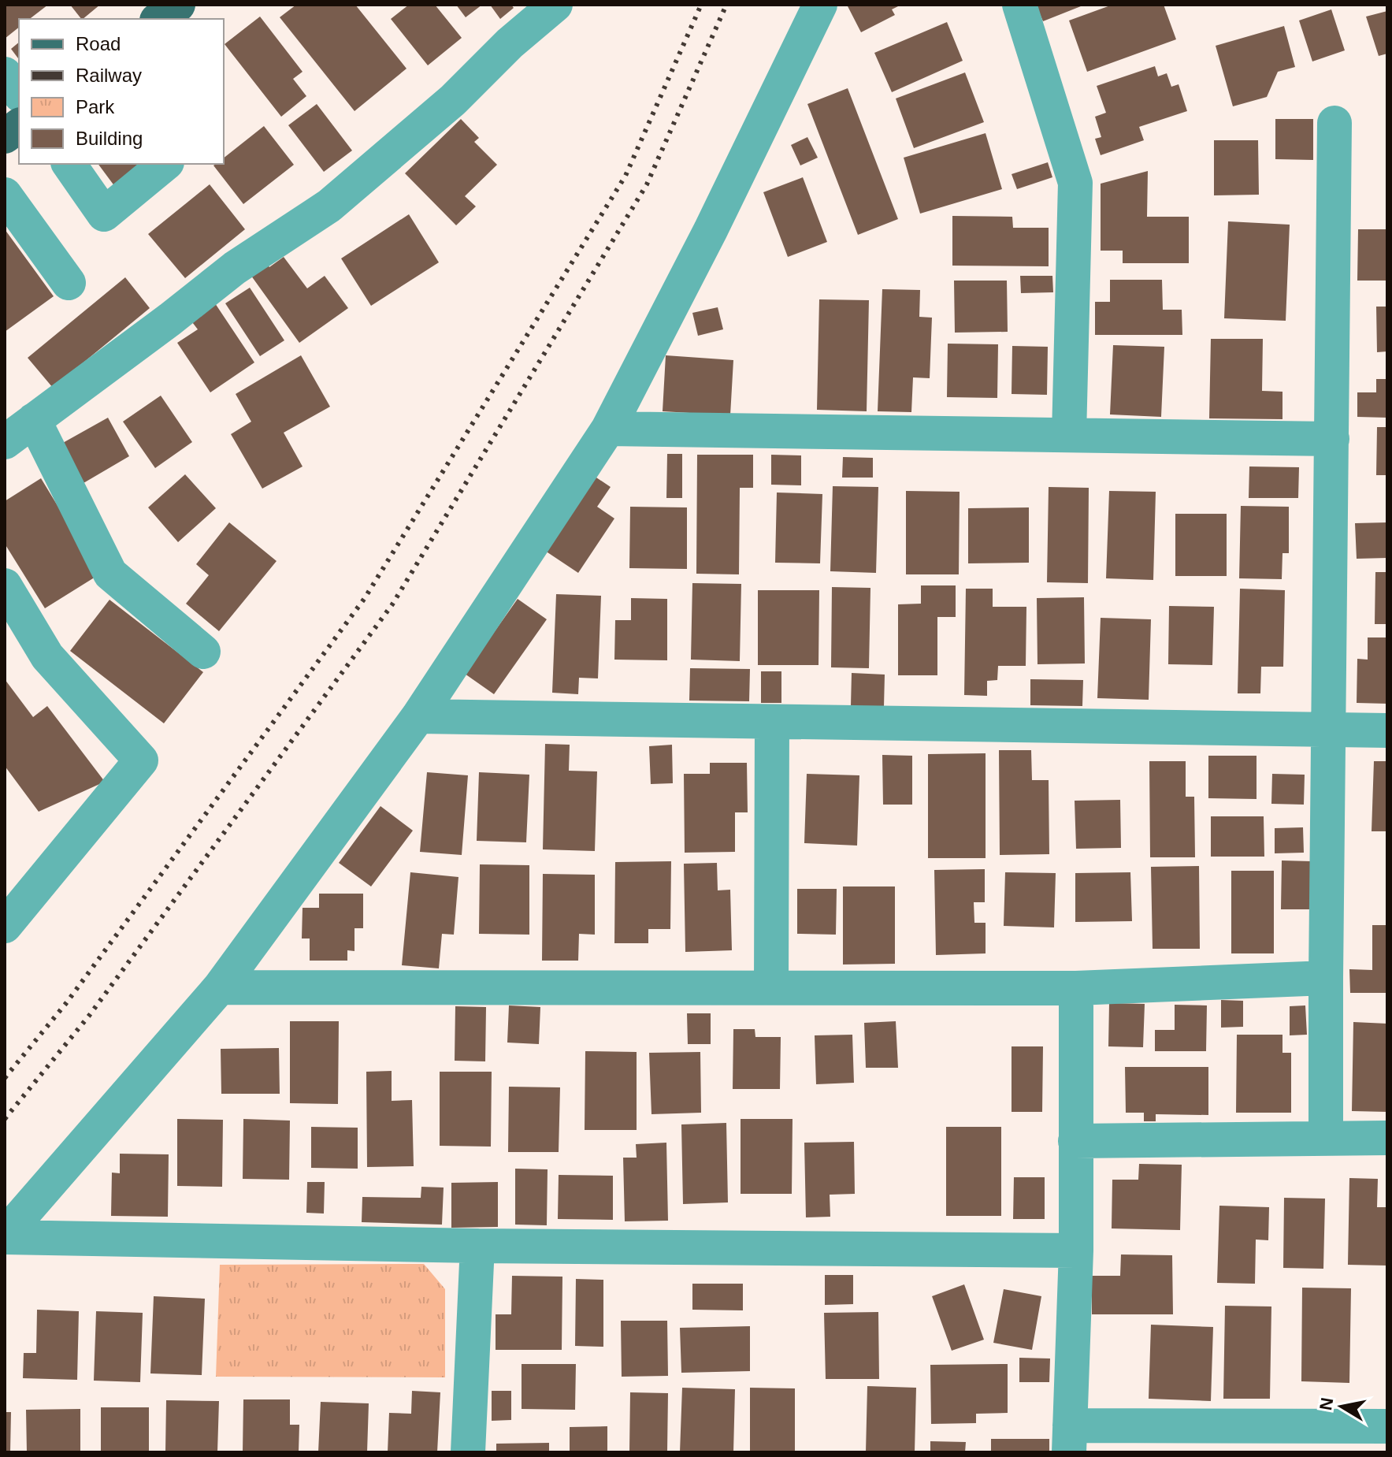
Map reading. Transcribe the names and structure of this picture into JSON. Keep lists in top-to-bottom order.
{
  "legend": [
    "Road",
    "Railway",
    "Park",
    "Building"
  ],
  "north": "left"
}
